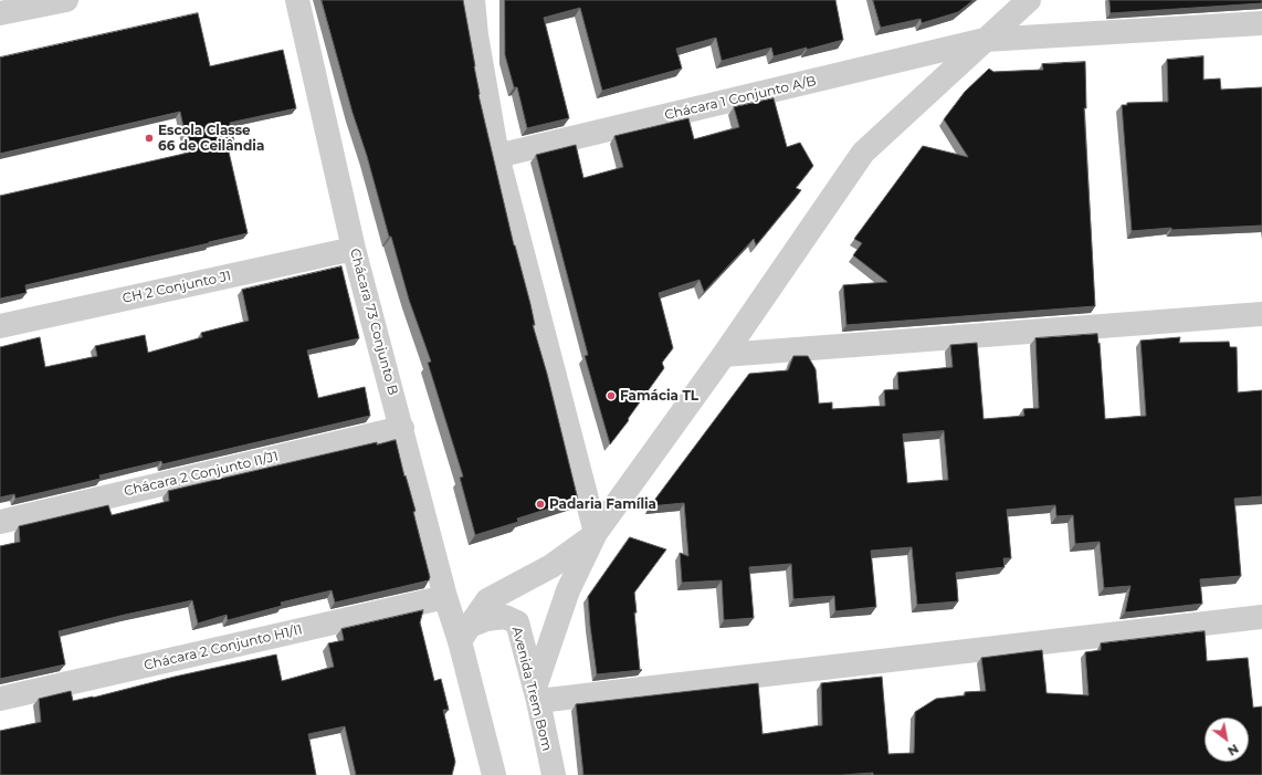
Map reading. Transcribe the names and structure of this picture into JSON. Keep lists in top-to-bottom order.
{
  "streets": {
    "street": [
      "Chácara 1 Conjunto A/B",
      "CH 2 Conjunto J1",
      "Chácara 73 Conjunto B",
      "Chácara 2 Conjunto I1/J1",
      "Chácara 2 Conjunto H1/I1",
      "Avenida Trem Bom"
    ]
  },
  "crossings": [
    ["CH 2 Conjunto J1", "Chácara 73 Conjunto B"],
    ["Chácara 73 Conjunto B", "Chácara 2 Conjunto I1/J1"],
    ["Chácara 73 Conjunto B", "Chácara 2 Conjunto H1/I1"],
    ["Chácara 73 Conjunto B", "Avenida Trem Bom"]
  ],
  "places": ["Escola Classe 66 de Ceilândia", "Famácia TL", "Padaria Família"],
  "north": "bottom right"
}
